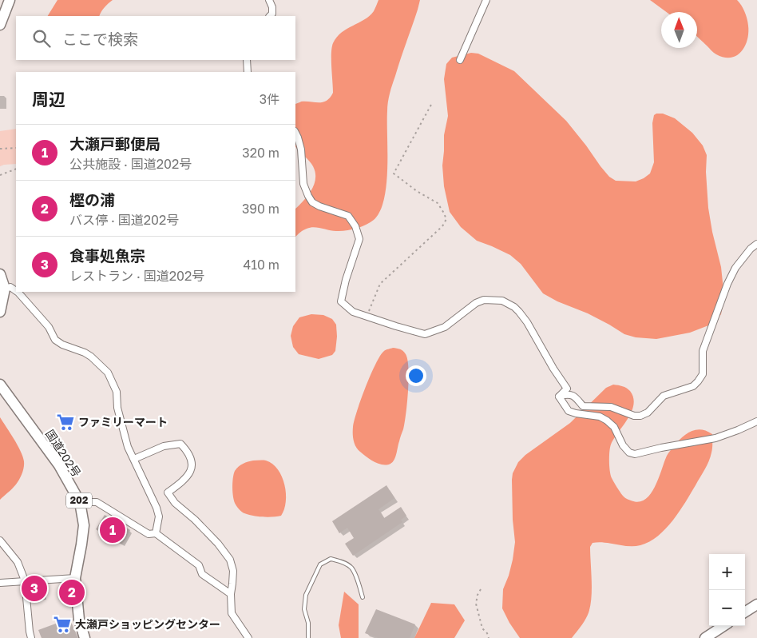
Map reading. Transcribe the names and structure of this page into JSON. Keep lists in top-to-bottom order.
{
  "streets": {
    "main road": ["国道202号", "202"]
  },
  "places": {
    "supermarket": ["ファミリーマート", "大瀬戸ショッピングセンター"]
  },
  "north": "top",
  "page": {
    "search": "ここで検索",
    "heading": ["周辺", "3件"],
    "list": [
      {
        "mark": "1",
        "name": "大瀬戸郵便局",
        "note": "公共施設 · 国道202号",
        "value": "320 m"
      },
      {
        "mark": "2",
        "name": "樫の浦",
        "note": "バス停 · 国道202号",
        "value": "390 m"
      },
      {
        "mark": "3",
        "name": "食事処魚宗",
        "note": "レストラン · 国道202号",
        "value": "410 m"
      }
    ],
    "pins": ["1", "3", "2"],
    "map_buttons": ["+", "−"]
  }
}
